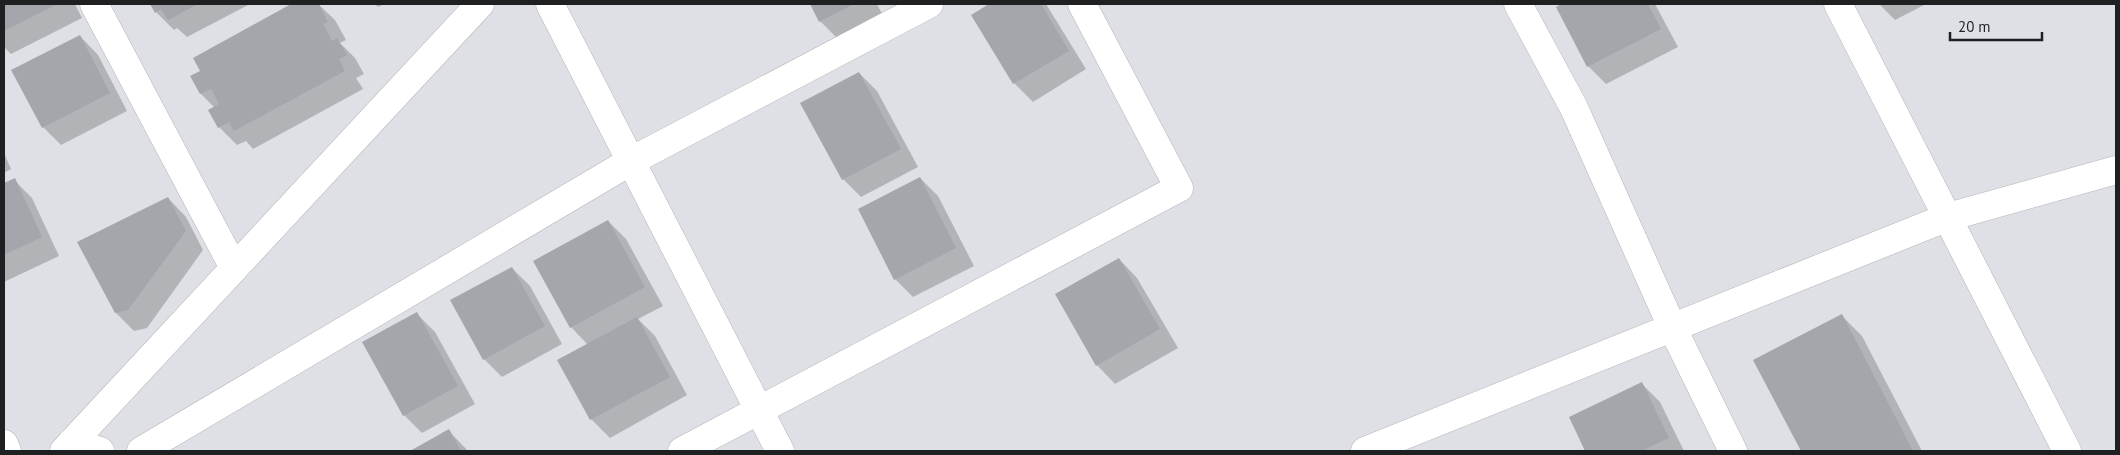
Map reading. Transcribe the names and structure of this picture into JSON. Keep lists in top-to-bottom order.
{
  "scale_bar": "20 m"
}
